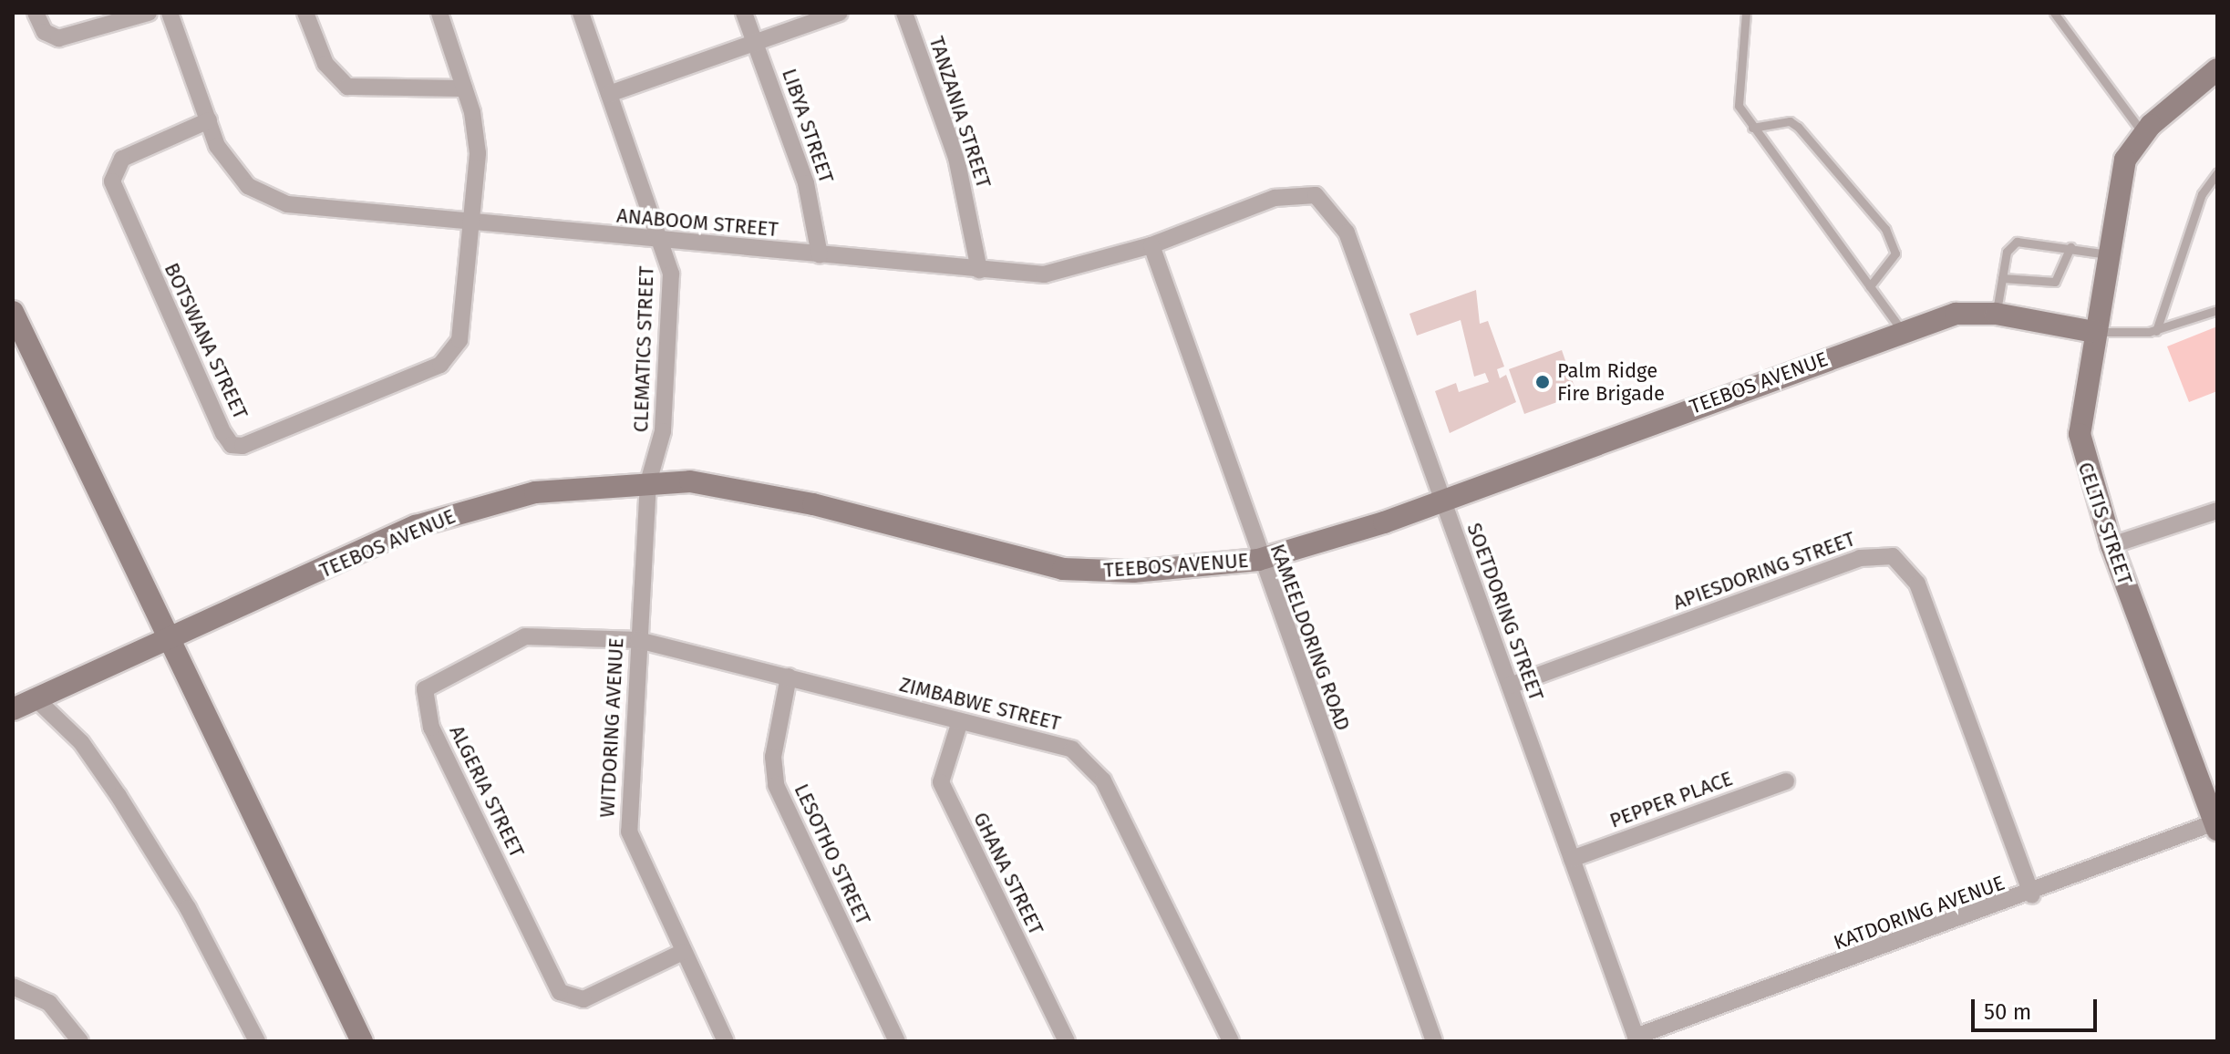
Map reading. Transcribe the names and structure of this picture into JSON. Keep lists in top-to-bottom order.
{
  "streets": {
    "street": [
      "TANZANIA STREET",
      "LIBYA STREET",
      "ANABOOM STREET",
      "BOTSWANA STREET",
      "CLEMATICS STREET",
      "TEEBOS AVENUE",
      "CELTIS STREET",
      "APIESDORING STREET",
      "SOETDORING STREET",
      "KAMEELDORING ROAD",
      "ZIMBABWE STREET",
      "WITDORING AVENUE",
      "ALGERIA STREET",
      "PEPPER PLACE",
      "LESOTHO STREET",
      "GHANA STREET",
      "KATDORING AVENUE"
    ]
  },
  "crossings": [
    ["TANZANIA STREET", "ANABOOM STREET"],
    ["LIBYA STREET", "ANABOOM STREET"],
    ["ANABOOM STREET", "BOTSWANA STREET"],
    ["ANABOOM STREET", "CLEMATICS STREET"],
    ["ANABOOM STREET", "SOETDORING STREET"],
    ["ANABOOM STREET", "KAMEELDORING ROAD"],
    ["CLEMATICS STREET", "TEEBOS AVENUE"],
    ["CLEMATICS STREET", "WITDORING AVENUE"],
    ["TEEBOS AVENUE", "CELTIS STREET"],
    ["TEEBOS AVENUE", "SOETDORING STREET"],
    ["TEEBOS AVENUE", "KAMEELDORING ROAD"],
    ["TEEBOS AVENUE", "WITDORING AVENUE"],
    ["CELTIS STREET", "KATDORING AVENUE"],
    ["APIESDORING STREET", "SOETDORING STREET"],
    ["APIESDORING STREET", "KATDORING AVENUE"],
    ["SOETDORING STREET", "PEPPER PLACE"],
    ["SOETDORING STREET", "KATDORING AVENUE"],
    ["ZIMBABWE STREET", "WITDORING AVENUE"],
    ["ZIMBABWE STREET", "ALGERIA STREET"],
    ["ZIMBABWE STREET", "LESOTHO STREET"],
    ["ZIMBABWE STREET", "GHANA STREET"],
    ["WITDORING AVENUE", "ALGERIA STREET"]
  ],
  "places": ["Palm Ridge Fire Brigade"],
  "scale_bar": "50 m"
}
